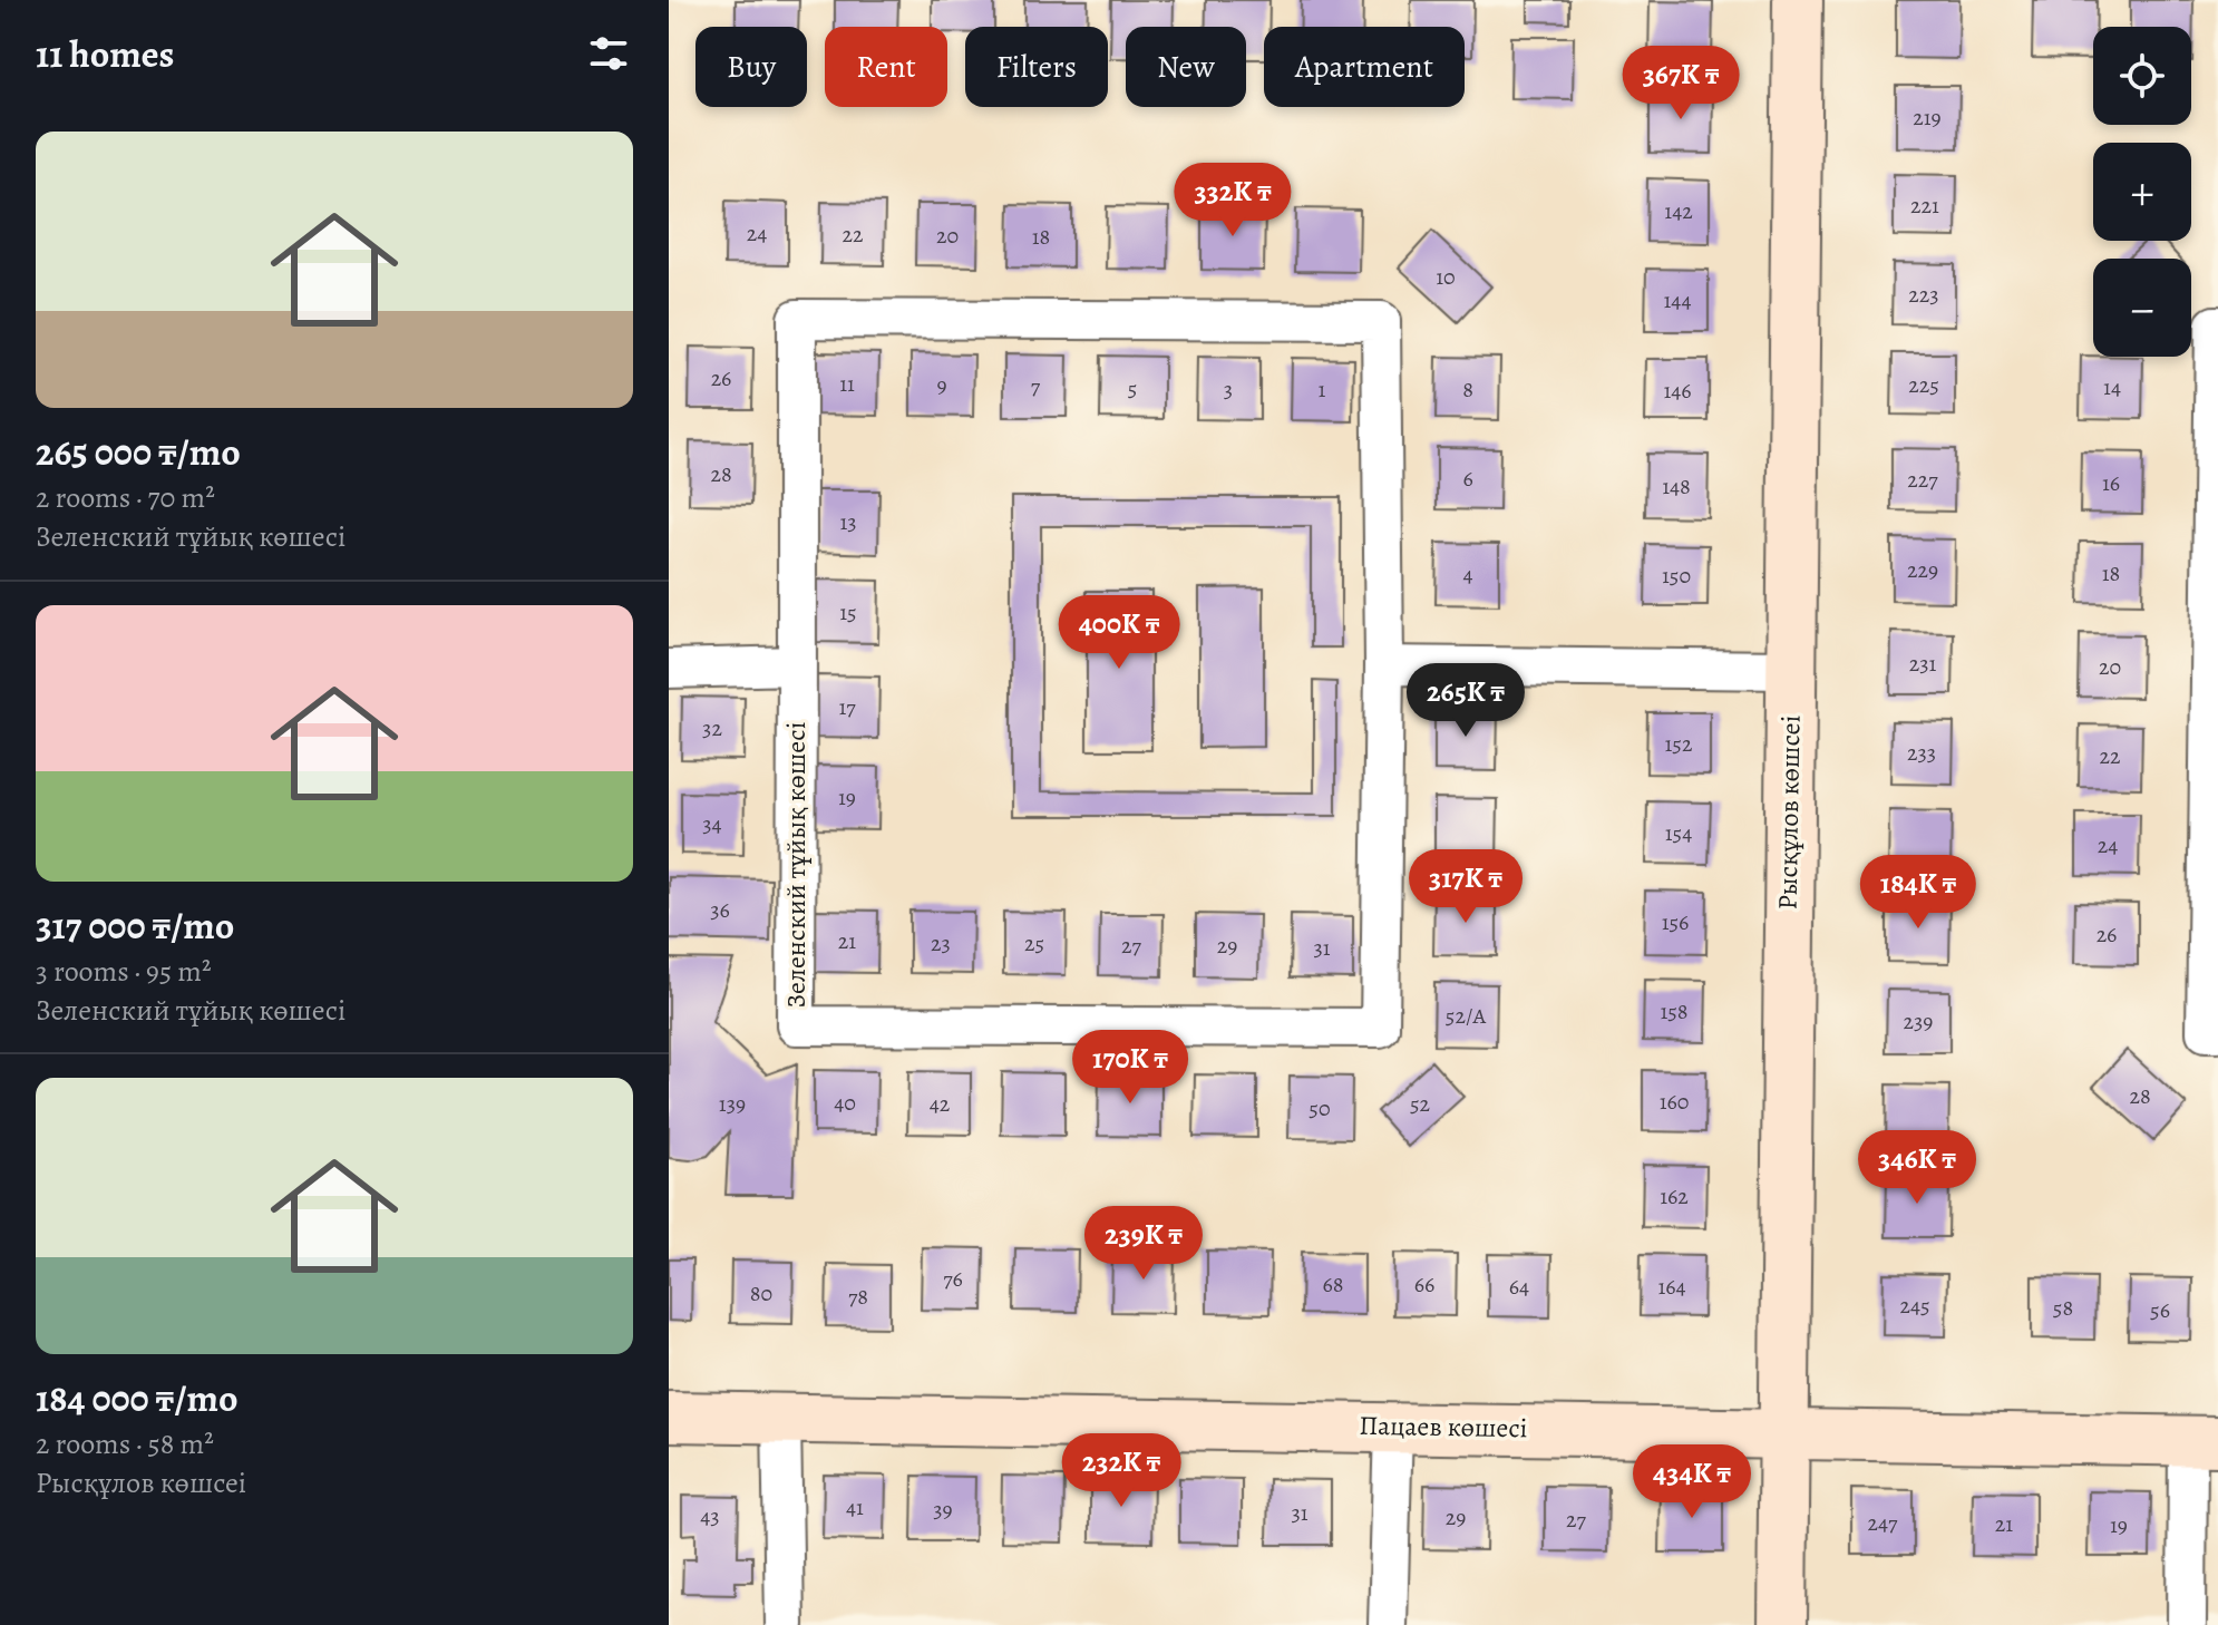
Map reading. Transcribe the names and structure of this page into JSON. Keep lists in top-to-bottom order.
{
  "streets": {
    "street": ["Рысқұлов көшсеі", "Зеленский тұйық көшесі", "Пацаев көшесі"]
  },
  "crossings": [
    ["Рысқұлов көшсеі", "Пацаев көшесі"]
  ],
  "house_numbers": [
    "219",
    "221",
    "142",
    "24",
    "22",
    "20",
    "18",
    "10",
    "223",
    "144",
    "26",
    "11",
    "9",
    "225",
    "7",
    "14",
    "5",
    "3",
    "1",
    "8",
    "146",
    "28",
    "6",
    "227",
    "16",
    "148",
    "13",
    "229",
    "18",
    "4",
    "150",
    "15",
    "231",
    "20",
    "17",
    "32",
    "152",
    "233",
    "22",
    "19",
    "34",
    "154",
    "24",
    "36",
    "156",
    "26",
    "21",
    "23",
    "25",
    "27",
    "29",
    "31",
    "158",
    "52/А",
    "239",
    "28",
    "160",
    "40",
    "139",
    "42",
    "52",
    "50",
    "162",
    "76",
    "68",
    "66",
    "64",
    "164",
    "80",
    "78",
    "245",
    "58",
    "56",
    "41",
    "39",
    "31",
    "43",
    "29",
    "27",
    "247",
    "21",
    "19"
  ],
  "page": {
    "heading": "11 homes",
    "map_buttons": ["+", "−"],
    "chip": [
      "Buy",
      "Rent",
      "Filters",
      "New",
      "Apartment"
    ],
    "price": [
      "367K ₸",
      "332K ₸",
      "400K ₸",
      "265K ₸",
      "317K ₸",
      "184K ₸",
      "170K ₸",
      "346K ₸",
      "239K ₸",
      "232K ₸",
      "434K ₸"
    ],
    "list": [
      {
        "name": "265 000 ₸/mo",
        "note": "2 rooms · 70 m² · Зеленский тұйық көшесі"
      },
      {
        "name": "317 000 ₸/mo",
        "note": "3 rooms · 95 m² · Зеленский тұйық көшесі"
      },
      {
        "name": "184 000 ₸/mo",
        "note": "2 rooms · 58 m² · Рысқұлов көшсеі"
      }
    ]
  }
}
